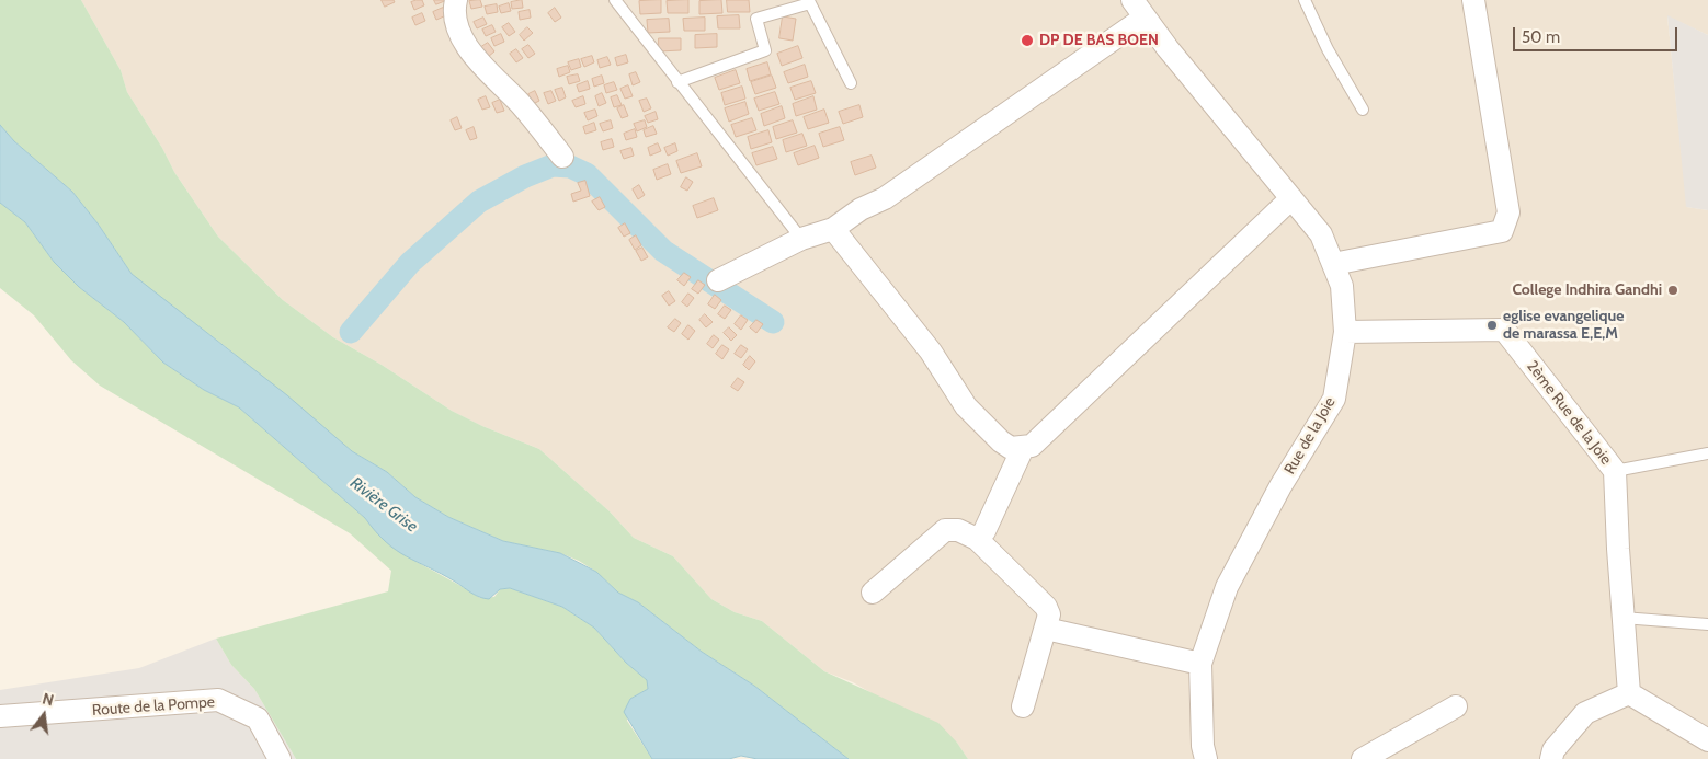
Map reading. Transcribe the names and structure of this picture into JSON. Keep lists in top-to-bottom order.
{
  "streets": {
    "street": ["2ème Rue de la Joie", "Rue de la Joie", "Route de la Pompe"]
  },
  "crossings": [
    ["2ème Rue de la Joie", "Rue de la Joie"]
  ],
  "water": ["Rivière Grise"],
  "places": ["DP DE BAS BOEN", "College Indhira Gandhi", "eglise evangelique de marassa E,E,M"],
  "scale_bar": "50 m",
  "north": "top"
}
